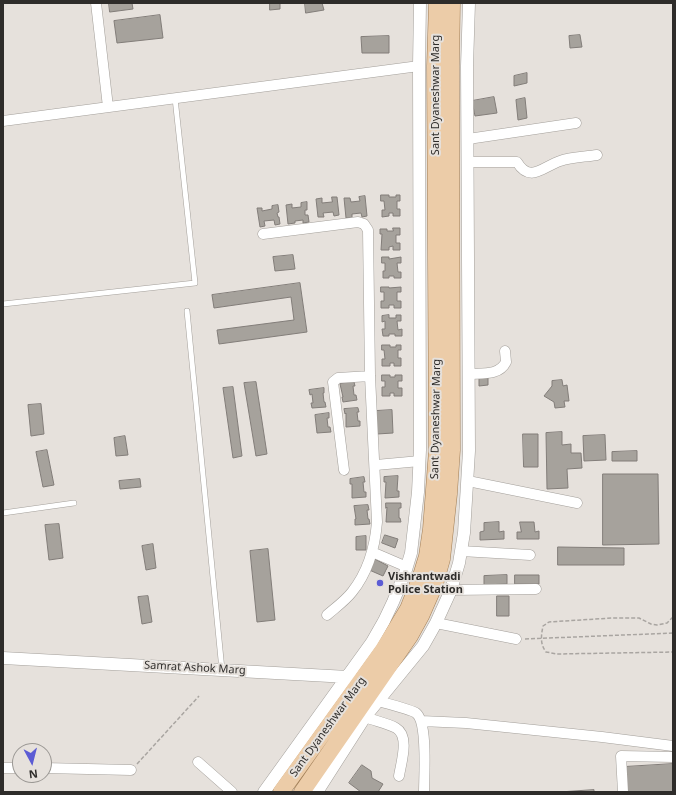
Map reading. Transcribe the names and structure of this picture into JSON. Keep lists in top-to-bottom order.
{
  "streets": {
    "main road": ["Sant Dyaneshwar Marg"],
    "street": ["Samrat Ashok Marg"]
  },
  "crossings": [
    ["Sant Dyaneshwar Marg", "Samrat Ashok Marg"]
  ],
  "places": ["Vishrantwadi Police Station"],
  "north": "bottom"
}
